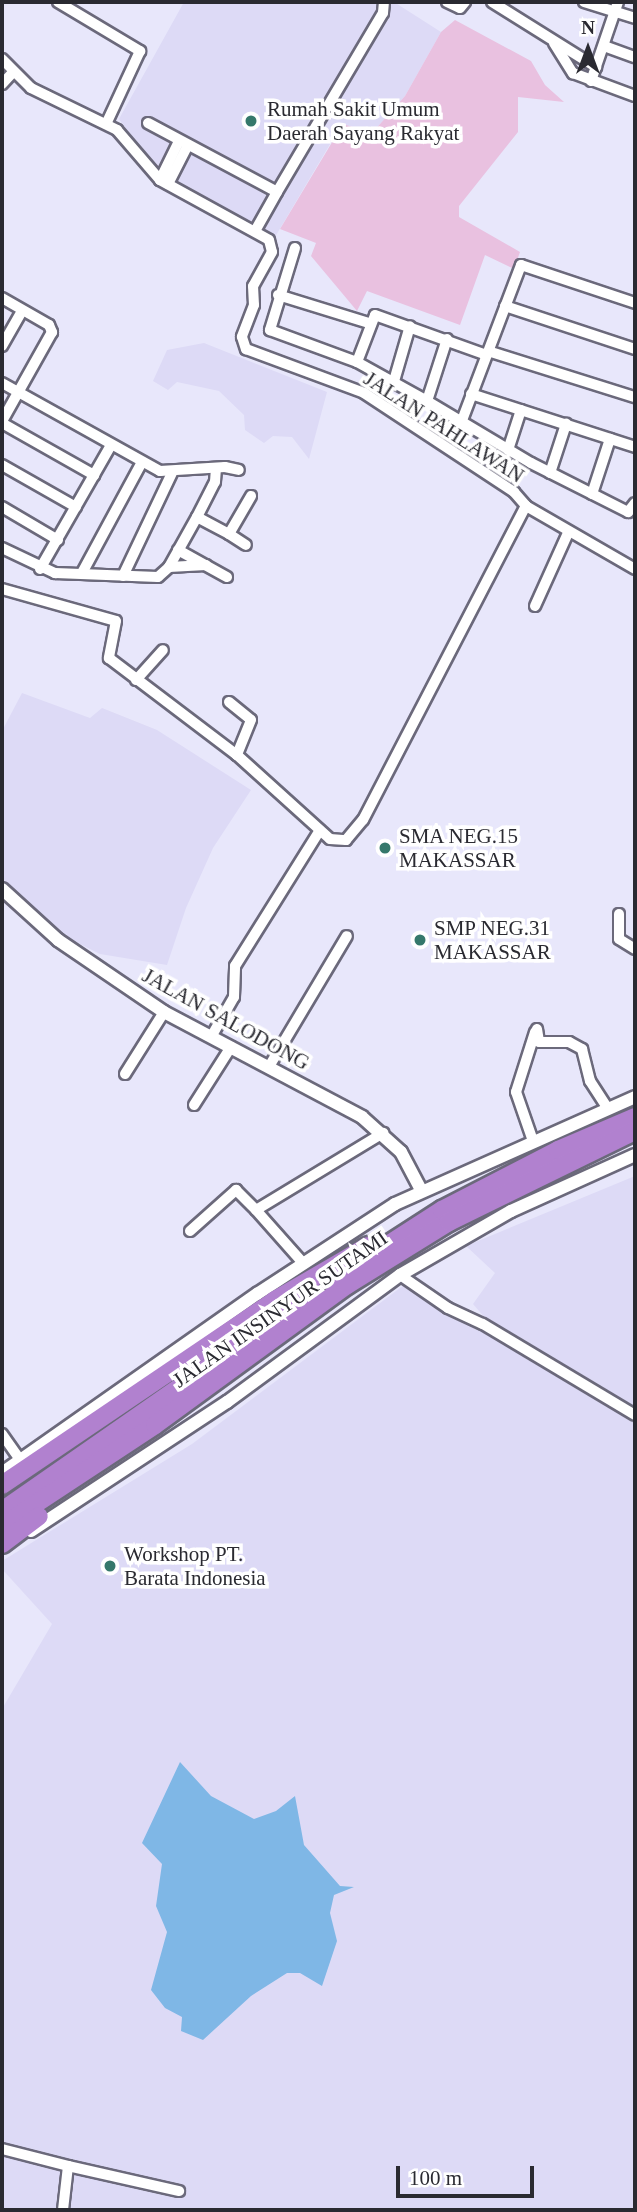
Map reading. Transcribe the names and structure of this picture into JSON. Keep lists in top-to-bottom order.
{
  "streets": {
    "highway": ["JALAN INSINYUR SUTAMI"],
    "street": ["JALAN PAHLAWAN", "JALAN SALODONG"]
  },
  "places": [
    "Rumah Sakit Umum Daerah Sayang Rakyat",
    "SMA NEG.15 MAKASSAR",
    "SMP NEG.31 MAKASSAR",
    "Workshop PT. Barata Indonesia"
  ],
  "scale_bar": "100 m",
  "north": "top"
}
